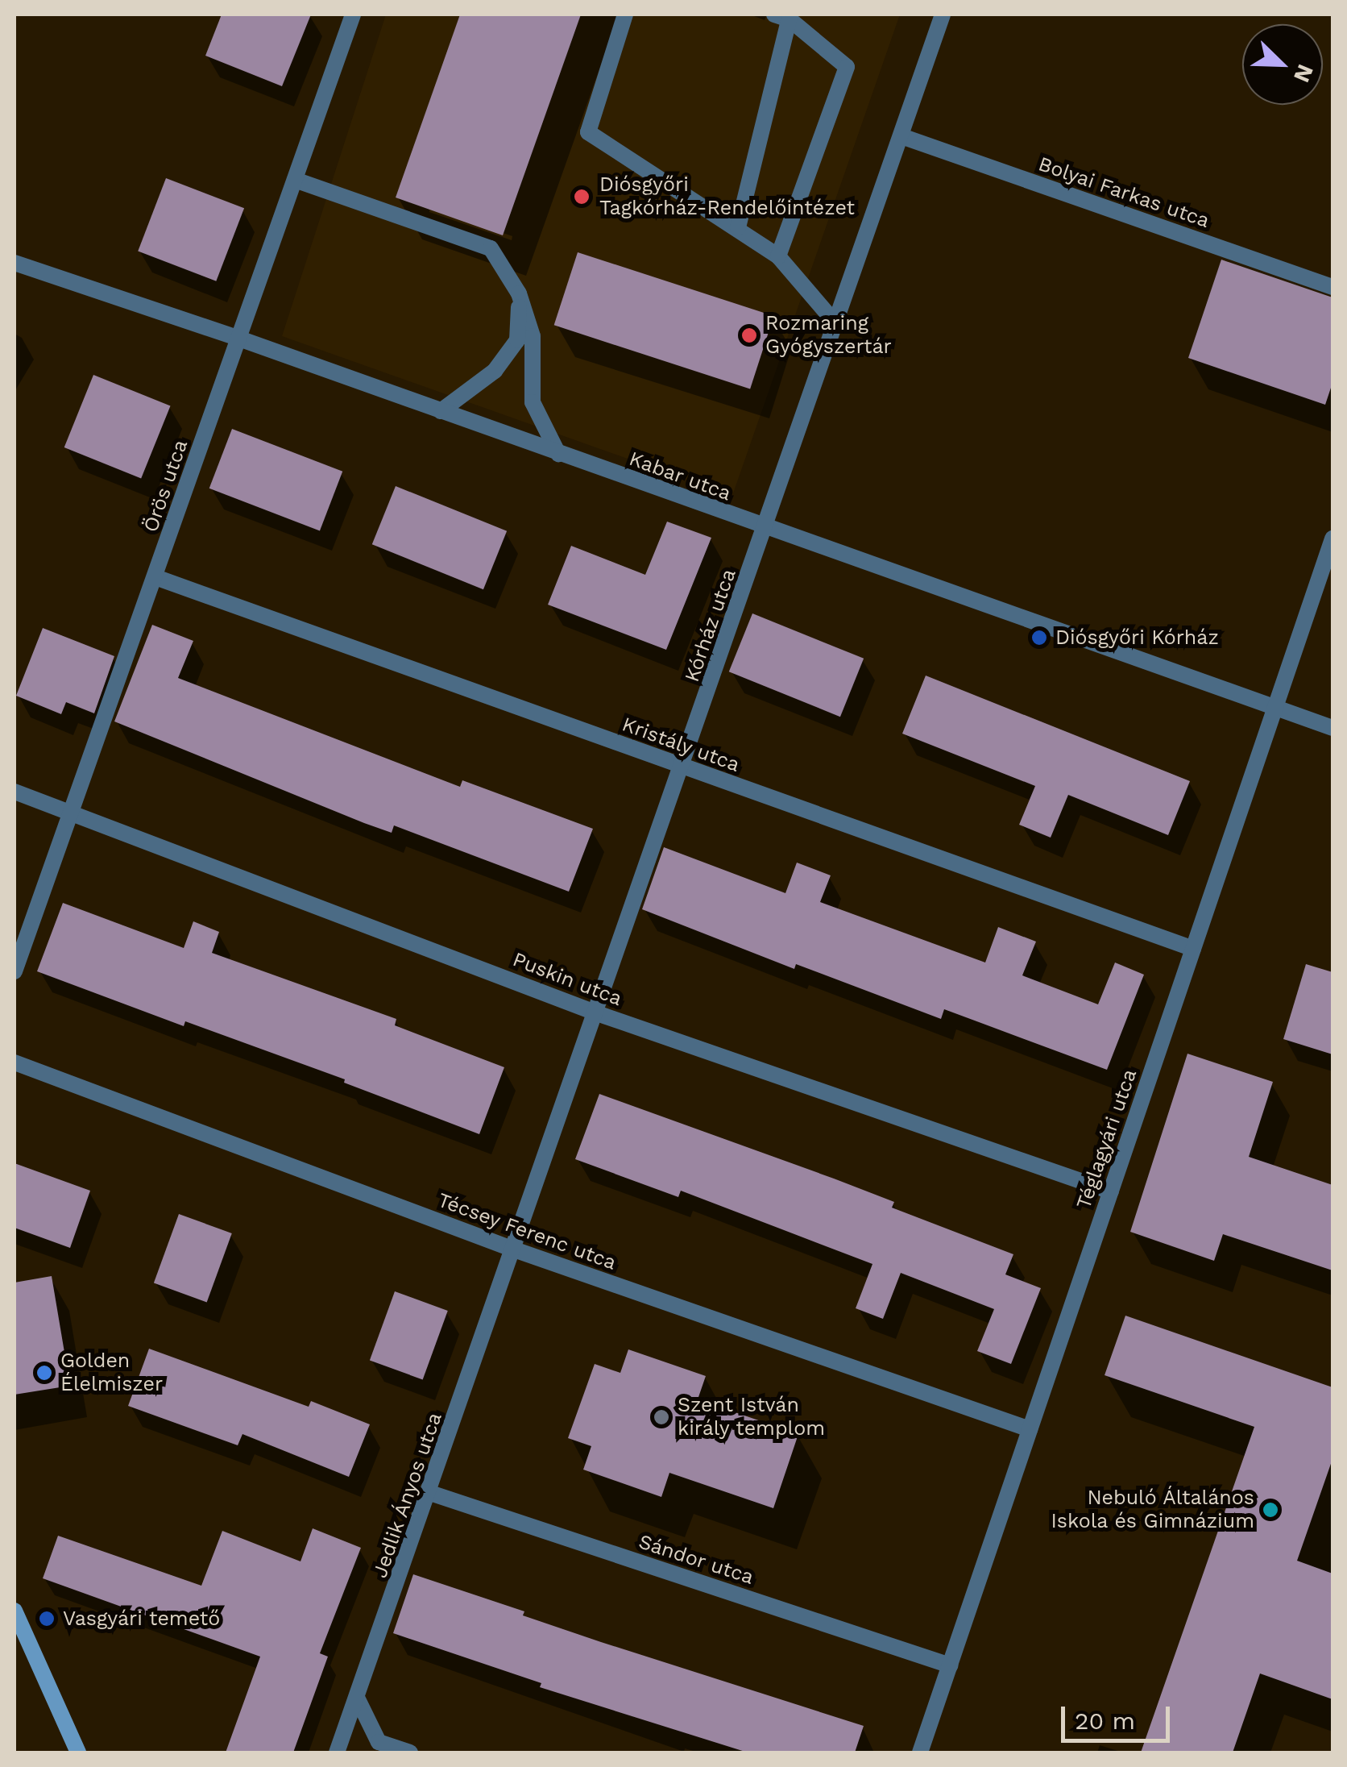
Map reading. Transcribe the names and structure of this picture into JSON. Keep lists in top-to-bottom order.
{
  "streets": {
    "street": [
      "Bolyai Farkas utca",
      "Kabar utca",
      "Örös utca",
      "Kórház utca",
      "Kristály utca",
      "Puskin utca",
      "Téglagyári utca",
      "Técsey Ferenc utca",
      "Jedlik Ányos utca",
      "Sándor utca"
    ]
  },
  "crossings": [
    ["Bolyai Farkas utca", "Kórház utca"],
    ["Kabar utca", "Örös utca"],
    ["Kabar utca", "Kórház utca"],
    ["Kabar utca", "Téglagyári utca"],
    ["Örös utca", "Kristály utca"],
    ["Örös utca", "Puskin utca"],
    ["Kórház utca", "Kristály utca"],
    ["Kórház utca", "Puskin utca"],
    ["Kórház utca", "Técsey Ferenc utca"],
    ["Kórház utca", "Jedlik Ányos utca"],
    ["Kristály utca", "Téglagyári utca"],
    ["Puskin utca", "Téglagyári utca"],
    ["Téglagyári utca", "Técsey Ferenc utca"],
    ["Téglagyári utca", "Sándor utca"],
    ["Técsey Ferenc utca", "Jedlik Ányos utca"],
    ["Jedlik Ányos utca", "Sándor utca"]
  ],
  "places": [
    "Diósgyőri Tagkórház-Rendelőintézet",
    "Rozmaring Gyógyszertár",
    "Diósgyőri Kórház",
    "Golden Élelmiszer",
    "Szent István király templom",
    "Nebuló Általános Iskola és Gimnázium",
    "Vasgyári temető"
  ],
  "scale_bar": "20 m",
  "north": "bottom right"
}
